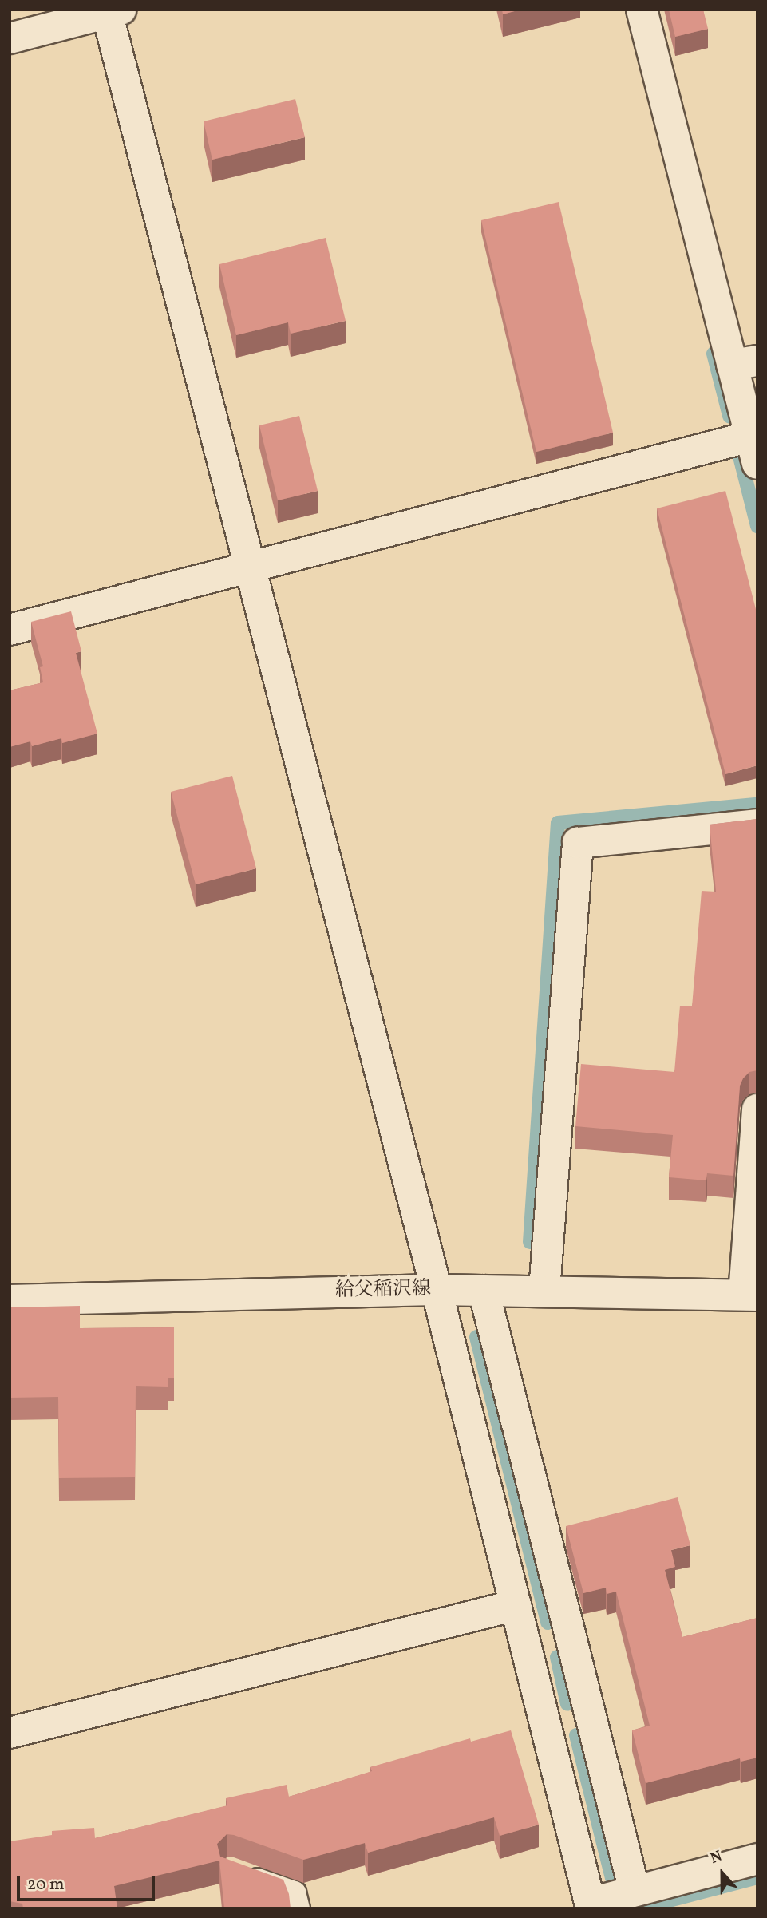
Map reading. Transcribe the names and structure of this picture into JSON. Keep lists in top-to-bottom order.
{
  "streets": {
    "street": ["給父稲沢線"]
  },
  "scale_bar": "20 m",
  "north": "top"
}
